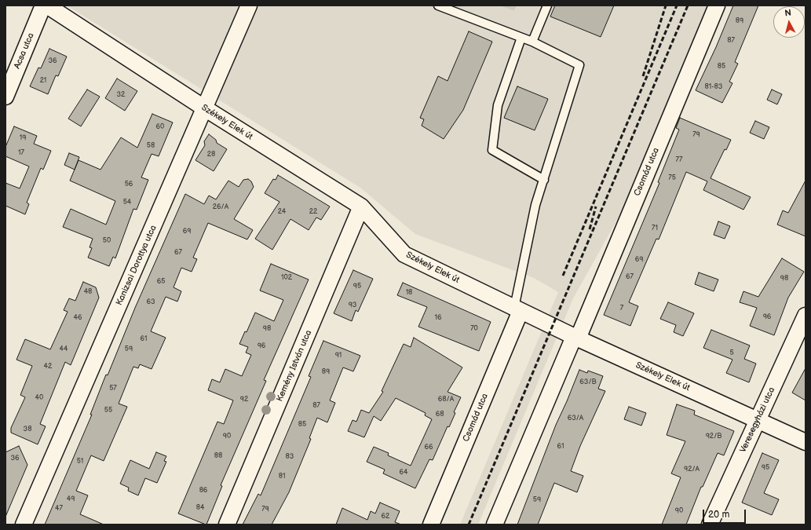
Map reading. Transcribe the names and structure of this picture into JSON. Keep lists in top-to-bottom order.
{
  "streets": {
    "street": [
      "Acsa utca",
      "Székely Elek út",
      "Csomád utca",
      "Kanizsai Dorottya utca",
      "Kemény István utca",
      "Veresegyházi utca"
    ]
  },
  "crossings": [
    ["Székely Elek út", "Csomád utca"],
    ["Székely Elek út", "Kanizsai Dorottya utca"],
    ["Székely Elek út", "Kemény István utca"],
    ["Székely Elek út", "Veresegyházi utca"]
  ],
  "house_numbers": [
    "89",
    "87",
    "36",
    "85",
    "21",
    "81-83",
    "32",
    "60",
    "79",
    "19",
    "58",
    "17",
    "28",
    "77",
    "75",
    "56",
    "54",
    "26/A",
    "24",
    "22",
    "71",
    "69",
    "50",
    "67",
    "69",
    "67",
    "102",
    "98",
    "65",
    "95",
    "48",
    "18",
    "63",
    "93",
    "7",
    "96",
    "46",
    "16",
    "98",
    "70",
    "61",
    "96",
    "44",
    "59",
    "5",
    "91",
    "42",
    "89",
    "63/B",
    "57",
    "40",
    "92",
    "68/A",
    "87",
    "55",
    "68",
    "63/A",
    "85",
    "38",
    "90",
    "92/B",
    "61",
    "66",
    "88",
    "83",
    "36",
    "51",
    "95",
    "92/A",
    "64",
    "81",
    "86",
    "49",
    "59",
    "84",
    "47",
    "79",
    "90",
    "62"
  ],
  "scale_bar": "20 m",
  "north": "top"
}
